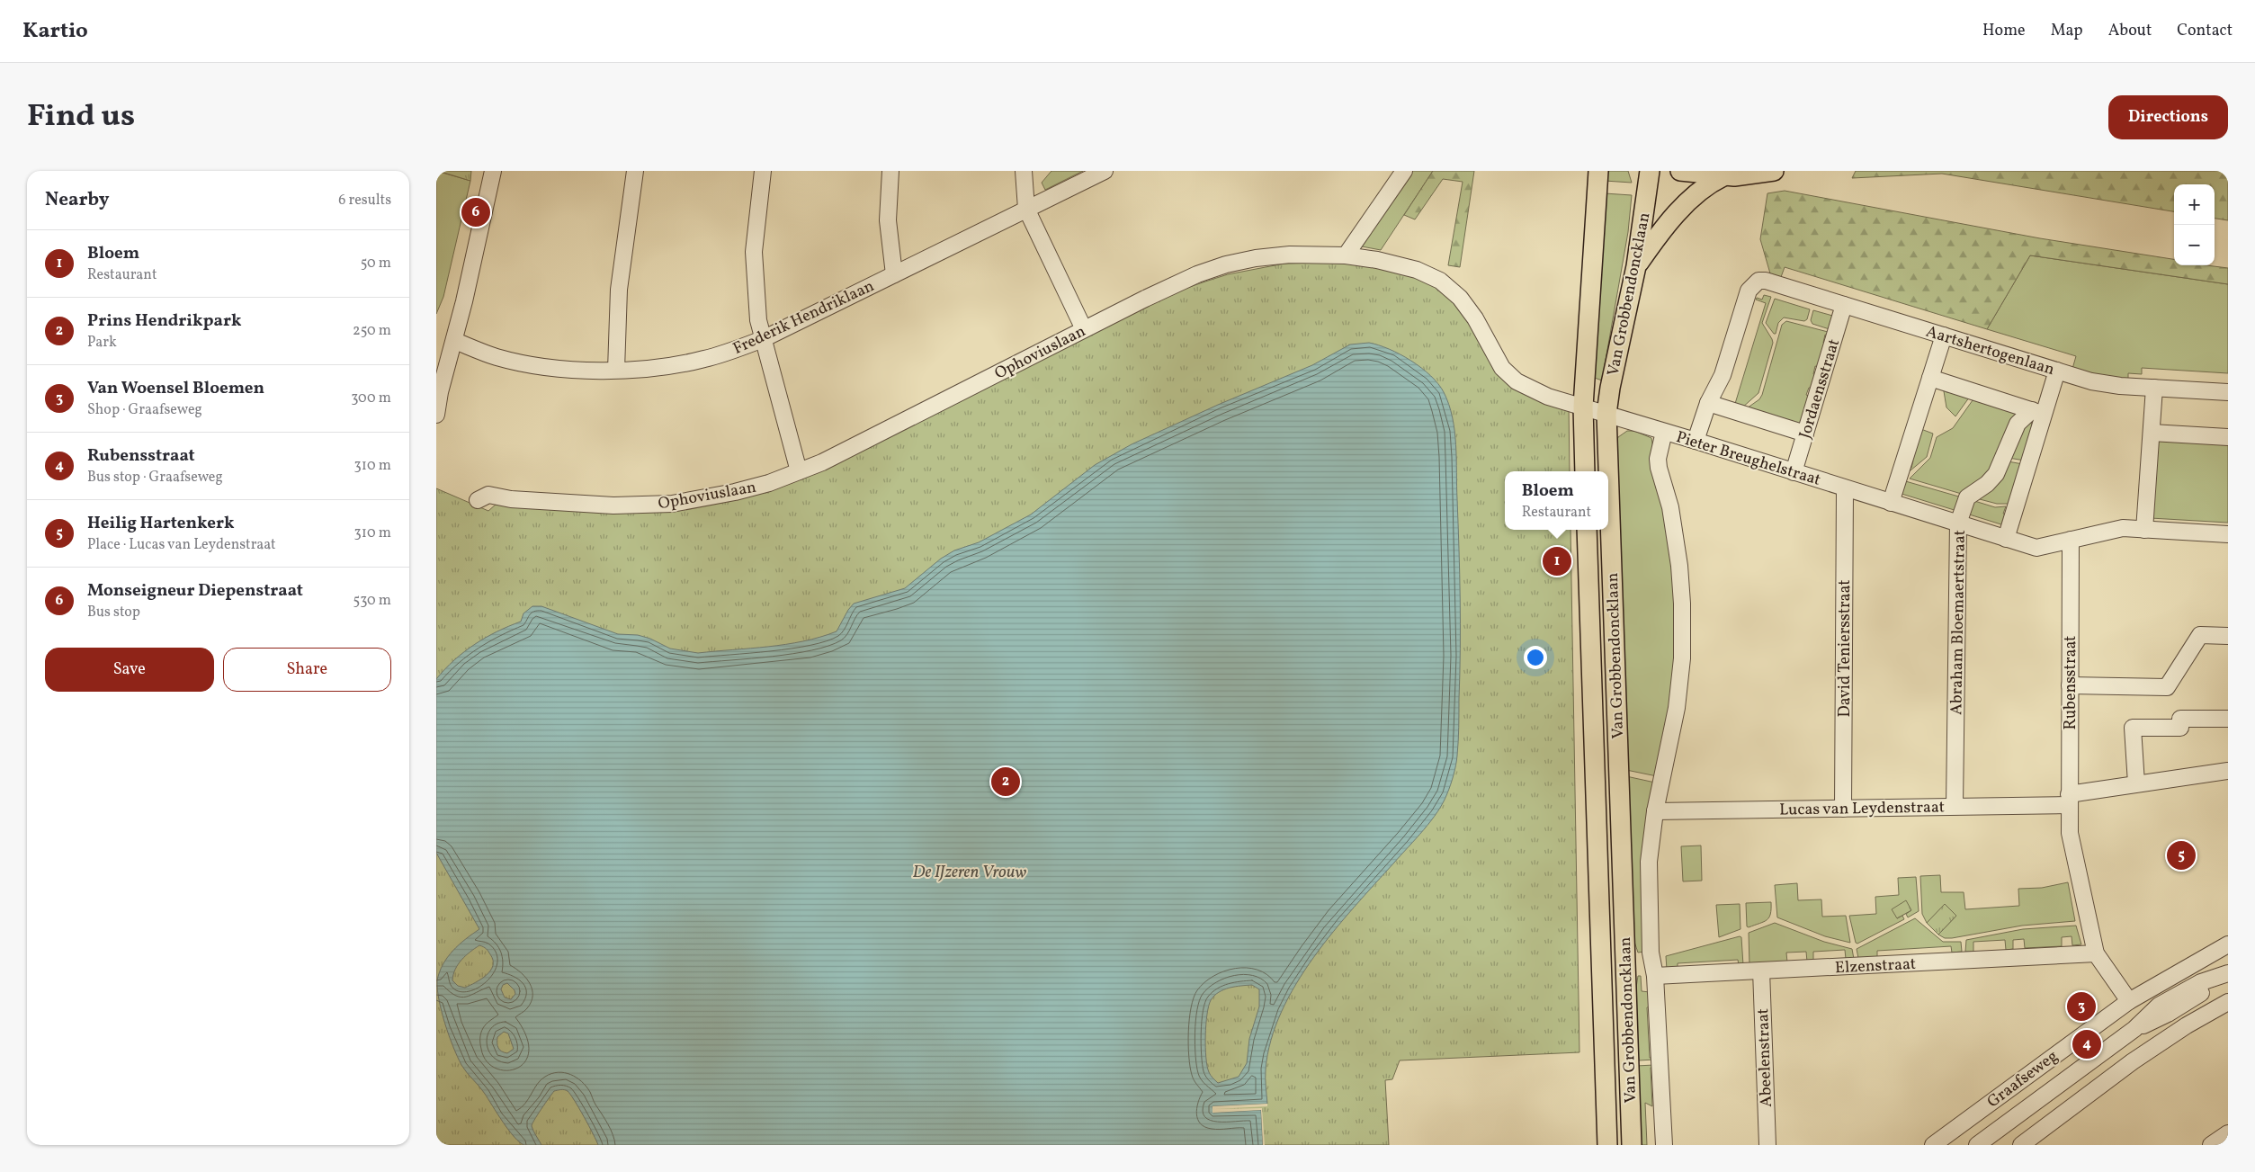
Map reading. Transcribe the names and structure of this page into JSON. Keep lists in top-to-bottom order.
{
  "streets": {
    "main road": ["Van Grobbendoncklaan"],
    "street": [
      "Frederik Hendriklaan",
      "Aartshertogenlaan",
      "Ophoviuslaan",
      "Jordaensstraat",
      "Pieter Breughelstraat",
      "Abraham Bloemaertstraat",
      "David Teniersstraat",
      "Rubensstraat",
      "Lucas van Leydenstraat",
      "Elzenstraat",
      "Abeelenstraat",
      "Graafseweg"
    ]
  },
  "crossings": [
    ["Van Grobbendoncklaan", "Ophoviuslaan"],
    ["Van Grobbendoncklaan", "Pieter Breughelstraat"],
    ["Van Grobbendoncklaan", "Lucas van Leydenstraat"],
    ["Van Grobbendoncklaan", "Elzenstraat"],
    ["Aartshertogenlaan", "Jordaensstraat"],
    ["Ophoviuslaan", "Pieter Breughelstraat"],
    ["Jordaensstraat", "Pieter Breughelstraat"],
    ["Pieter Breughelstraat", "Abraham Bloemaertstraat"],
    ["Pieter Breughelstraat", "David Teniersstraat"],
    ["Pieter Breughelstraat", "Rubensstraat"],
    ["Abraham Bloemaertstraat", "Lucas van Leydenstraat"],
    ["David Teniersstraat", "Lucas van Leydenstraat"],
    ["Rubensstraat", "Lucas van Leydenstraat"],
    ["Rubensstraat", "Elzenstraat"],
    ["Rubensstraat", "Graafseweg"],
    ["Elzenstraat", "Abeelenstraat"]
  ],
  "water": ["De IJzeren Vrouw"],
  "page": {
    "header": "Kartio",
    "nav": [
      "Home",
      "Map",
      "About",
      "Contact"
    ],
    "title": "Find us",
    "buttons": [
      "Directions",
      ["Save", "Share"]
    ],
    "heading": ["Nearby", "6 results"],
    "map_buttons": ["+", "−"],
    "pins": [
      "6",
      "1",
      "2",
      "5",
      "3",
      "4"
    ],
    "list": [
      {
        "mark": "1",
        "name": "Bloem",
        "note": "Restaurant",
        "value": "50 m"
      },
      {
        "mark": "2",
        "name": "Prins Hendrikpark",
        "note": "Park",
        "value": "250 m"
      },
      {
        "mark": "3",
        "name": "Van Woensel Bloemen",
        "note": "Shop · Graafseweg",
        "value": "300 m"
      },
      {
        "mark": "4",
        "name": "Rubensstraat",
        "note": "Bus stop · Graafseweg",
        "value": "310 m"
      },
      {
        "mark": "5",
        "name": "Heilig Hartenkerk",
        "note": "Place · Lucas van Leydenstraat",
        "value": "310 m"
      },
      {
        "mark": "6",
        "name": "Monseigneur Diepenstraat",
        "note": "Bus stop",
        "value": "530 m"
      }
    ],
    "popup": ["Bloem", "Restaurant"]
  }
}
